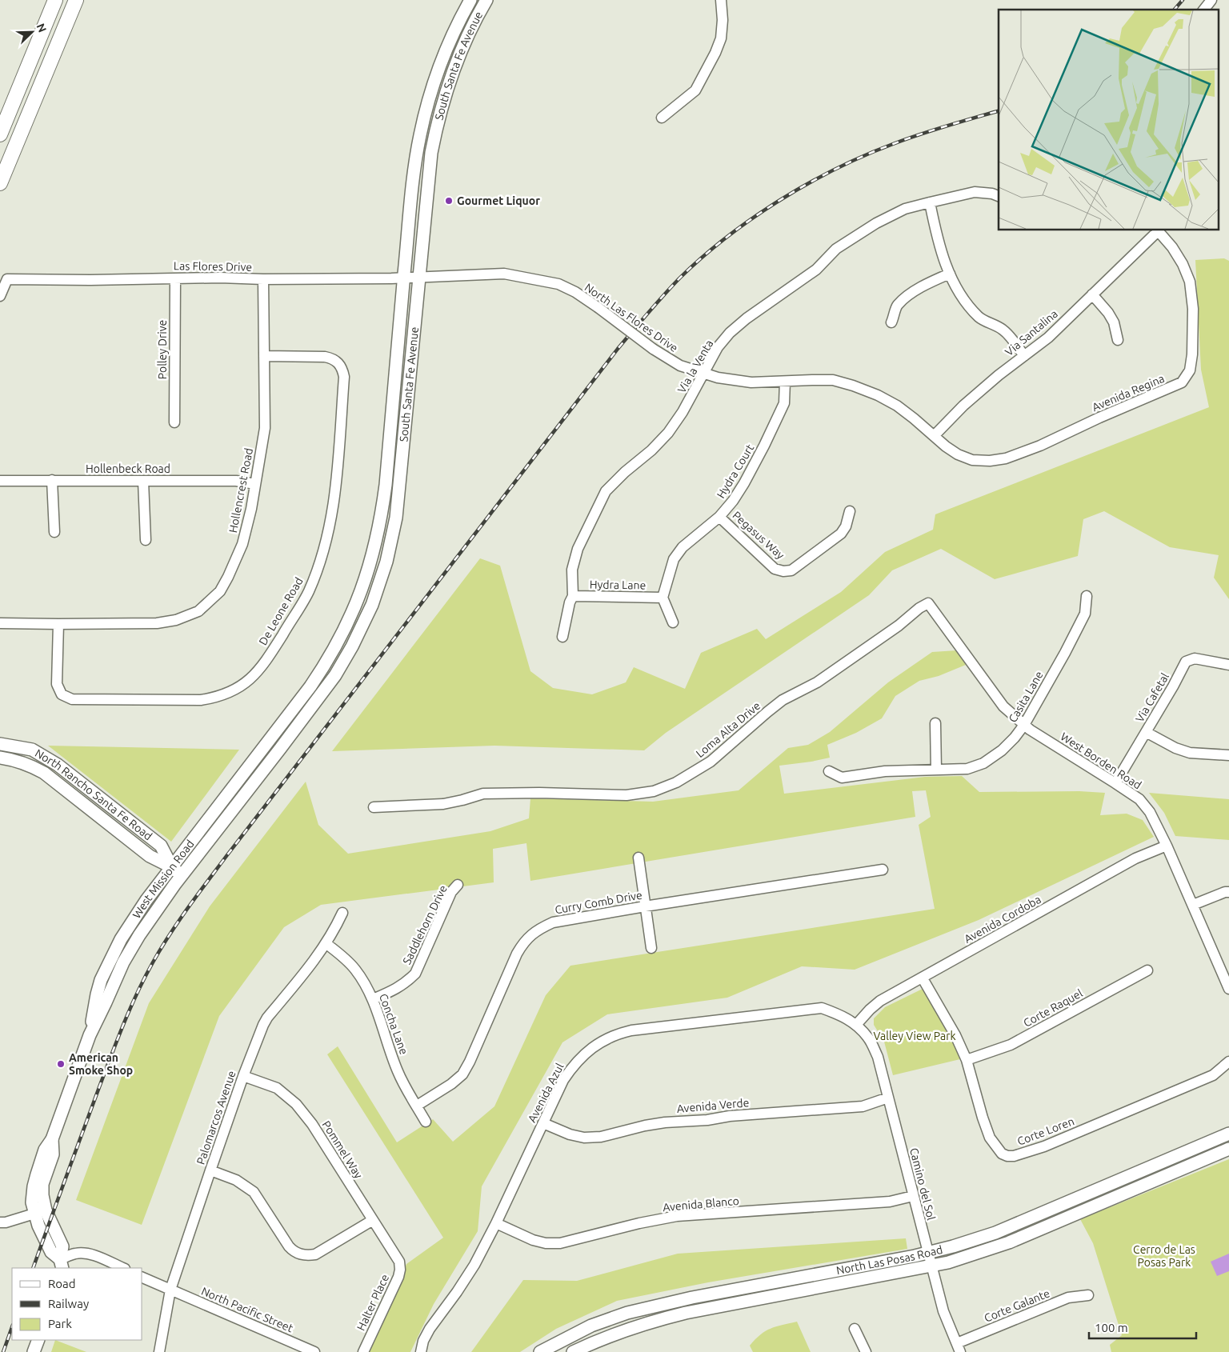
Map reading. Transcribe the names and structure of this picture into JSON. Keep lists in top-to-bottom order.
{
  "streets": {
    "main road": [
      "South Santa Fe Avenue",
      "North Rancho Santa Fe Road",
      "West Mission Road",
      "North Las Posas Road"
    ],
    "street": [
      "Las Flores Drive",
      "North Las Flores Drive",
      "Via Santalina",
      "Polley Drive",
      "Via la Venta",
      "Avenida Regina",
      "Hollenbeck Road",
      "Hydra Court",
      "Hollencrest Road",
      "Pegasus Way",
      "Hydra Lane",
      "De Leone Road",
      "Casita Lane",
      "Via Cafetal",
      "Loma Alta Drive",
      "West Borden Road",
      "Curry Comb Drive",
      "Avenida Cordoba",
      "Saddlehorn Drive",
      "Corte Raquel",
      "Concha Lane",
      "Avenida Azul",
      "Avenida Verde",
      "Palomarcos Avenue",
      "Corte Loren",
      "Pommel Way",
      "Camino del Sol",
      "Avenida Blanco",
      "Halter Place",
      "Corte Galante",
      "North Pacific Street"
    ]
  },
  "crossings": [
    ["South Santa Fe Avenue", "Las Flores Drive"],
    ["South Santa Fe Avenue", "North Las Flores Drive"],
    ["South Santa Fe Avenue", "West Mission Road"],
    ["Las Flores Drive", "North Las Flores Drive"],
    ["Las Flores Drive", "Polley Drive"],
    ["Las Flores Drive", "Hollencrest Road"],
    ["North Las Flores Drive", "Via Santalina"],
    ["North Las Flores Drive", "Via la Venta"],
    ["North Las Flores Drive", "Avenida Regina"],
    ["North Las Flores Drive", "Hydra Court"],
    ["Via Santalina", "Avenida Regina"],
    ["Via la Venta", "Hydra Lane"],
    ["Hollenbeck Road", "Hollencrest Road"],
    ["Hydra Court", "Pegasus Way"],
    ["Hydra Court", "Hydra Lane"],
    ["Hollencrest Road", "De Leone Road"],
    ["Casita Lane", "West Borden Road"],
    ["Via Cafetal", "West Borden Road"],
    ["Loma Alta Drive", "West Borden Road"],
    ["West Borden Road", "Avenida Cordoba"],
    ["North Rancho Santa Fe Road", "West Mission Road"],
    ["Curry Comb Drive", "Concha Lane"],
    ["Avenida Cordoba", "Avenida Azul"],
    ["Avenida Cordoba", "Corte Loren"],
    ["Avenida Cordoba", "Camino del Sol"],
    ["Saddlehorn Drive", "Concha Lane"],
    ["Corte Raquel", "Corte Loren"],
    ["Concha Lane", "Palomarcos Avenue"],
    ["Avenida Azul", "Avenida Verde"],
    ["Avenida Azul", "Camino del Sol"],
    ["Avenida Azul", "Avenida Blanco"],
    ["Avenida Verde", "Camino del Sol"],
    ["Palomarcos Avenue", "Pommel Way"],
    ["Palomarcos Avenue", "North Pacific Street"],
    ["Pommel Way", "Halter Place"],
    ["Camino del Sol", "Avenida Blanco"],
    ["Camino del Sol", "North Las Posas Road"],
    ["Camino del Sol", "Corte Galante"]
  ],
  "parks": ["Valley View Park", "Cerro de Las Posas Park"],
  "places": ["Gourmet Liquor", "American Smoke Shop"],
  "legend": ["Road", "Railway", "Park"],
  "scale_bar": "100 m",
  "north": "top right"
}
